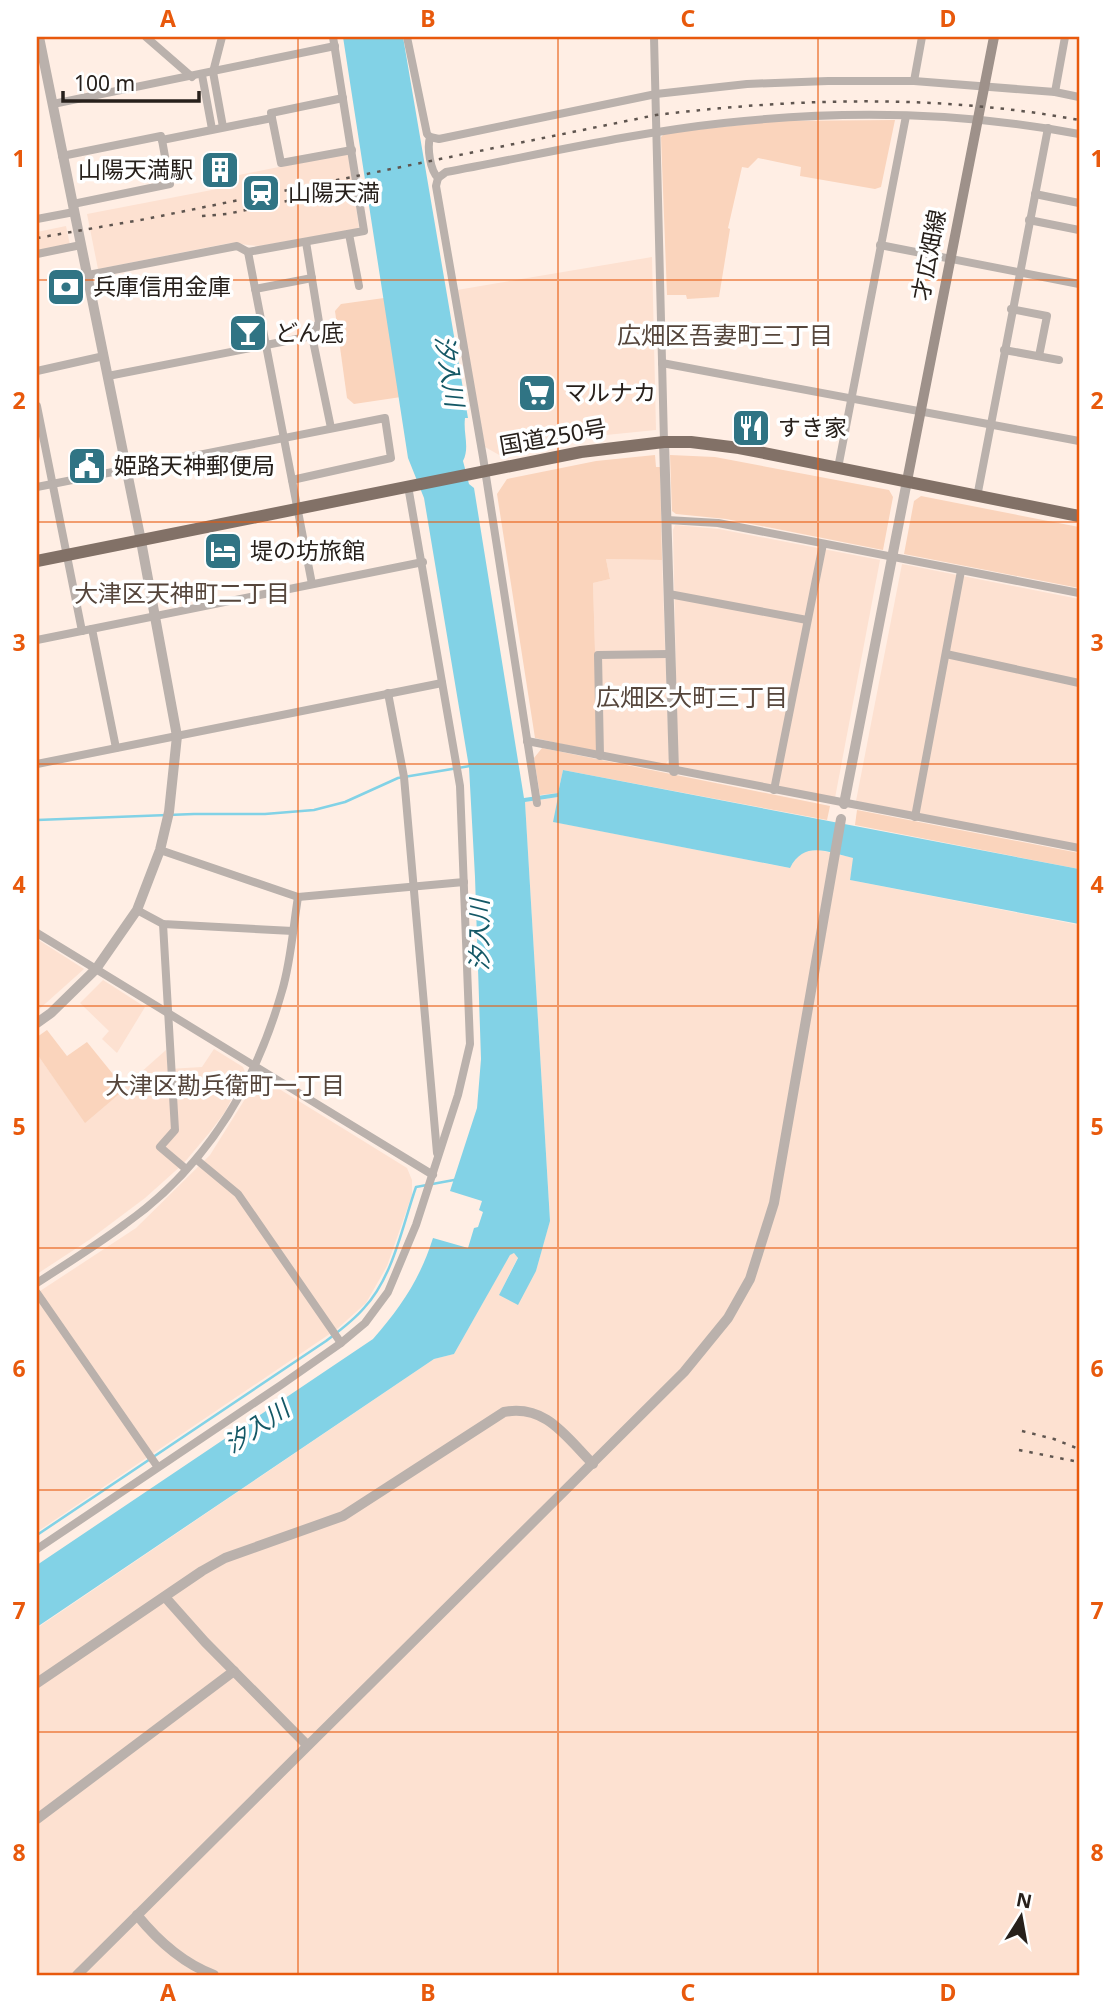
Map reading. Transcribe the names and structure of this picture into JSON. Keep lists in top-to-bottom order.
{
  "streets": {
    "highway": ["国道250号"],
    "main road": ["才広畑線"]
  },
  "crossings": [
    ["才広畑線", "国道250号"]
  ],
  "districts": [
    "広畑区吾妻町三丁目",
    "大津区天神町二丁目",
    "広畑区大町三丁目",
    "大津区勘兵衛町一丁目"
  ],
  "water": ["汐入川"],
  "places": {
    "building": ["山陽天満駅"],
    "station": ["山陽天満"],
    "bank": ["兵庫信用金庫"],
    "bar": ["どん底"],
    "supermarket": ["マルナカ"],
    "restaurant": ["すき家"],
    "public building": ["姫路天神郵便局"],
    "hotel": ["堤の坊旅館"]
  },
  "scale_bar": "100 m",
  "north": "top",
  "grid": {
    "columns": [
      "A",
      "B",
      "C",
      "D"
    ],
    "rows": [
      "1",
      "2",
      "3",
      "4",
      "5",
      "6",
      "7",
      "8"
    ]
  }
}
